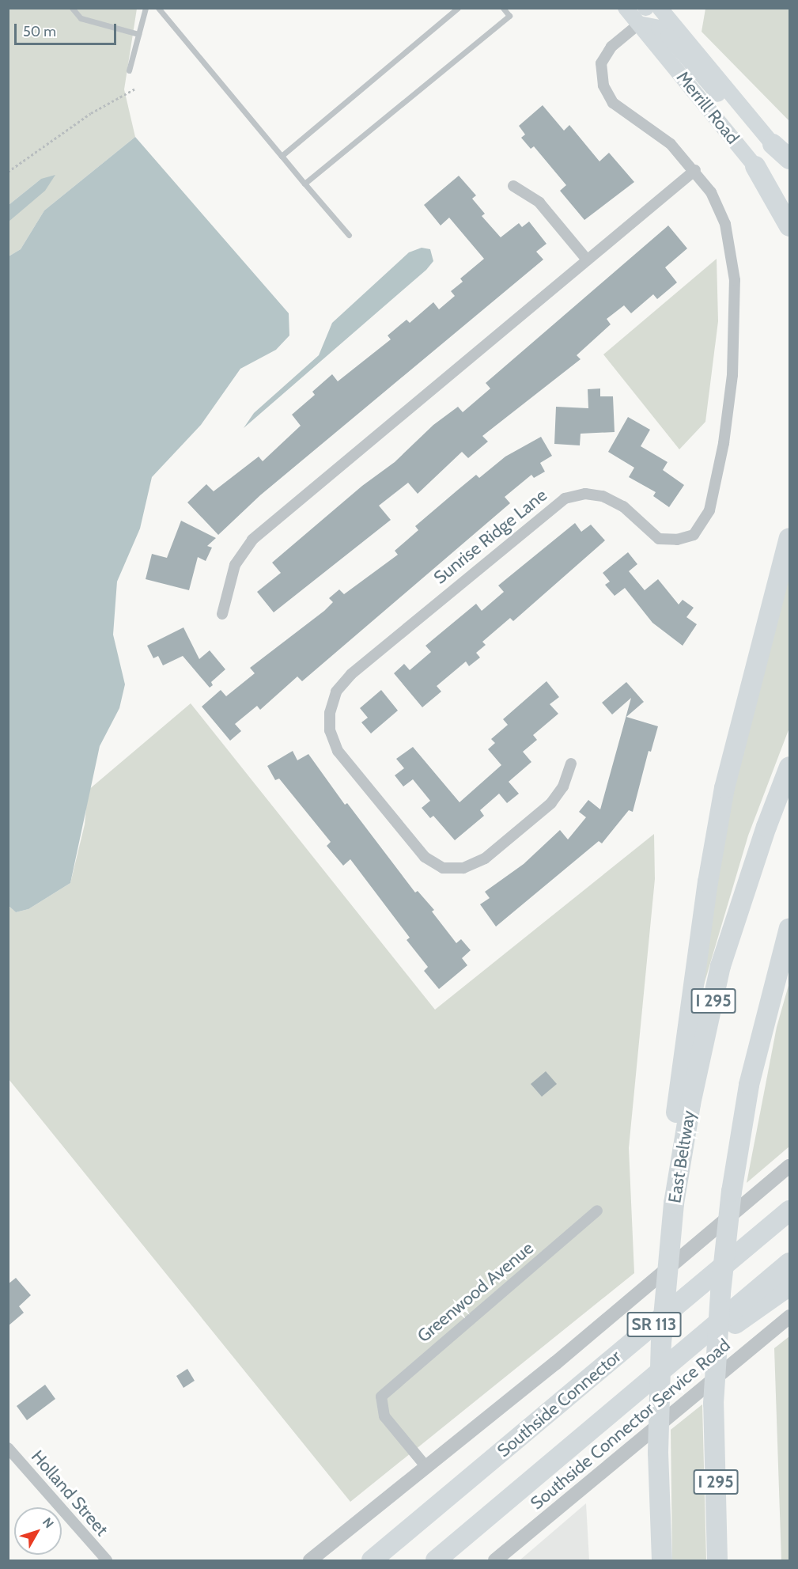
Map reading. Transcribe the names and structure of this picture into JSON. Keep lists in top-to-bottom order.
{
  "streets": {
    "highway": [
      "I 295",
      "East Beltway",
      "SR 113",
      "Southside Connector"
    ],
    "main road": ["Merrill Road"],
    "street": [
      "Sunrise Ridge Lane",
      "Greenwood Avenue",
      "Southside Connector Service Road",
      "Holland Street"
    ]
  },
  "crossings": [
    ["Merrill Road", "Sunrise Ridge Lane"],
    ["Greenwood Avenue", "Southside Connector"]
  ],
  "scale_bar": "50 m",
  "north": "top right"
}
